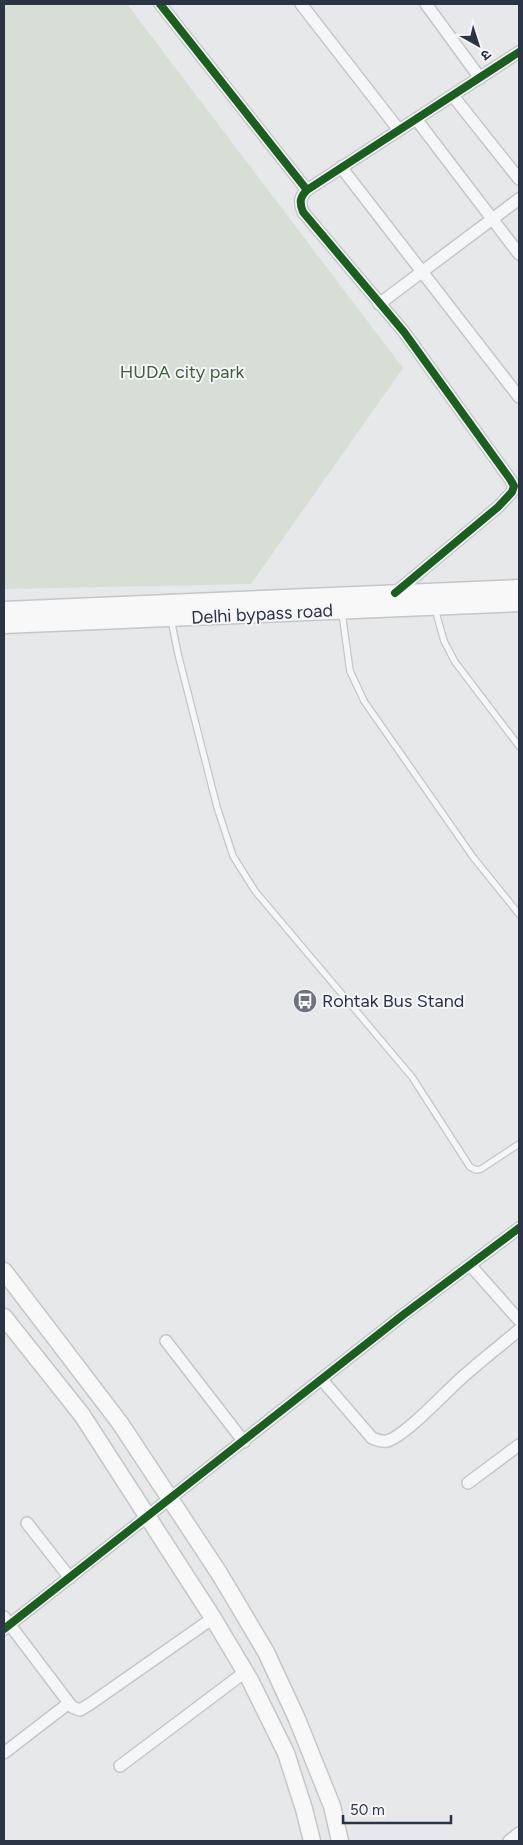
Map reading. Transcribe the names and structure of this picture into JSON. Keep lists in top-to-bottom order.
{
  "streets": {
    "main road": ["Delhi bypass road"]
  },
  "parks": ["HUDA city park"],
  "places": {
    "bus stop": ["Rohtak Bus Stand"]
  },
  "scale_bar": "50 m",
  "north": "bottom right"
}
